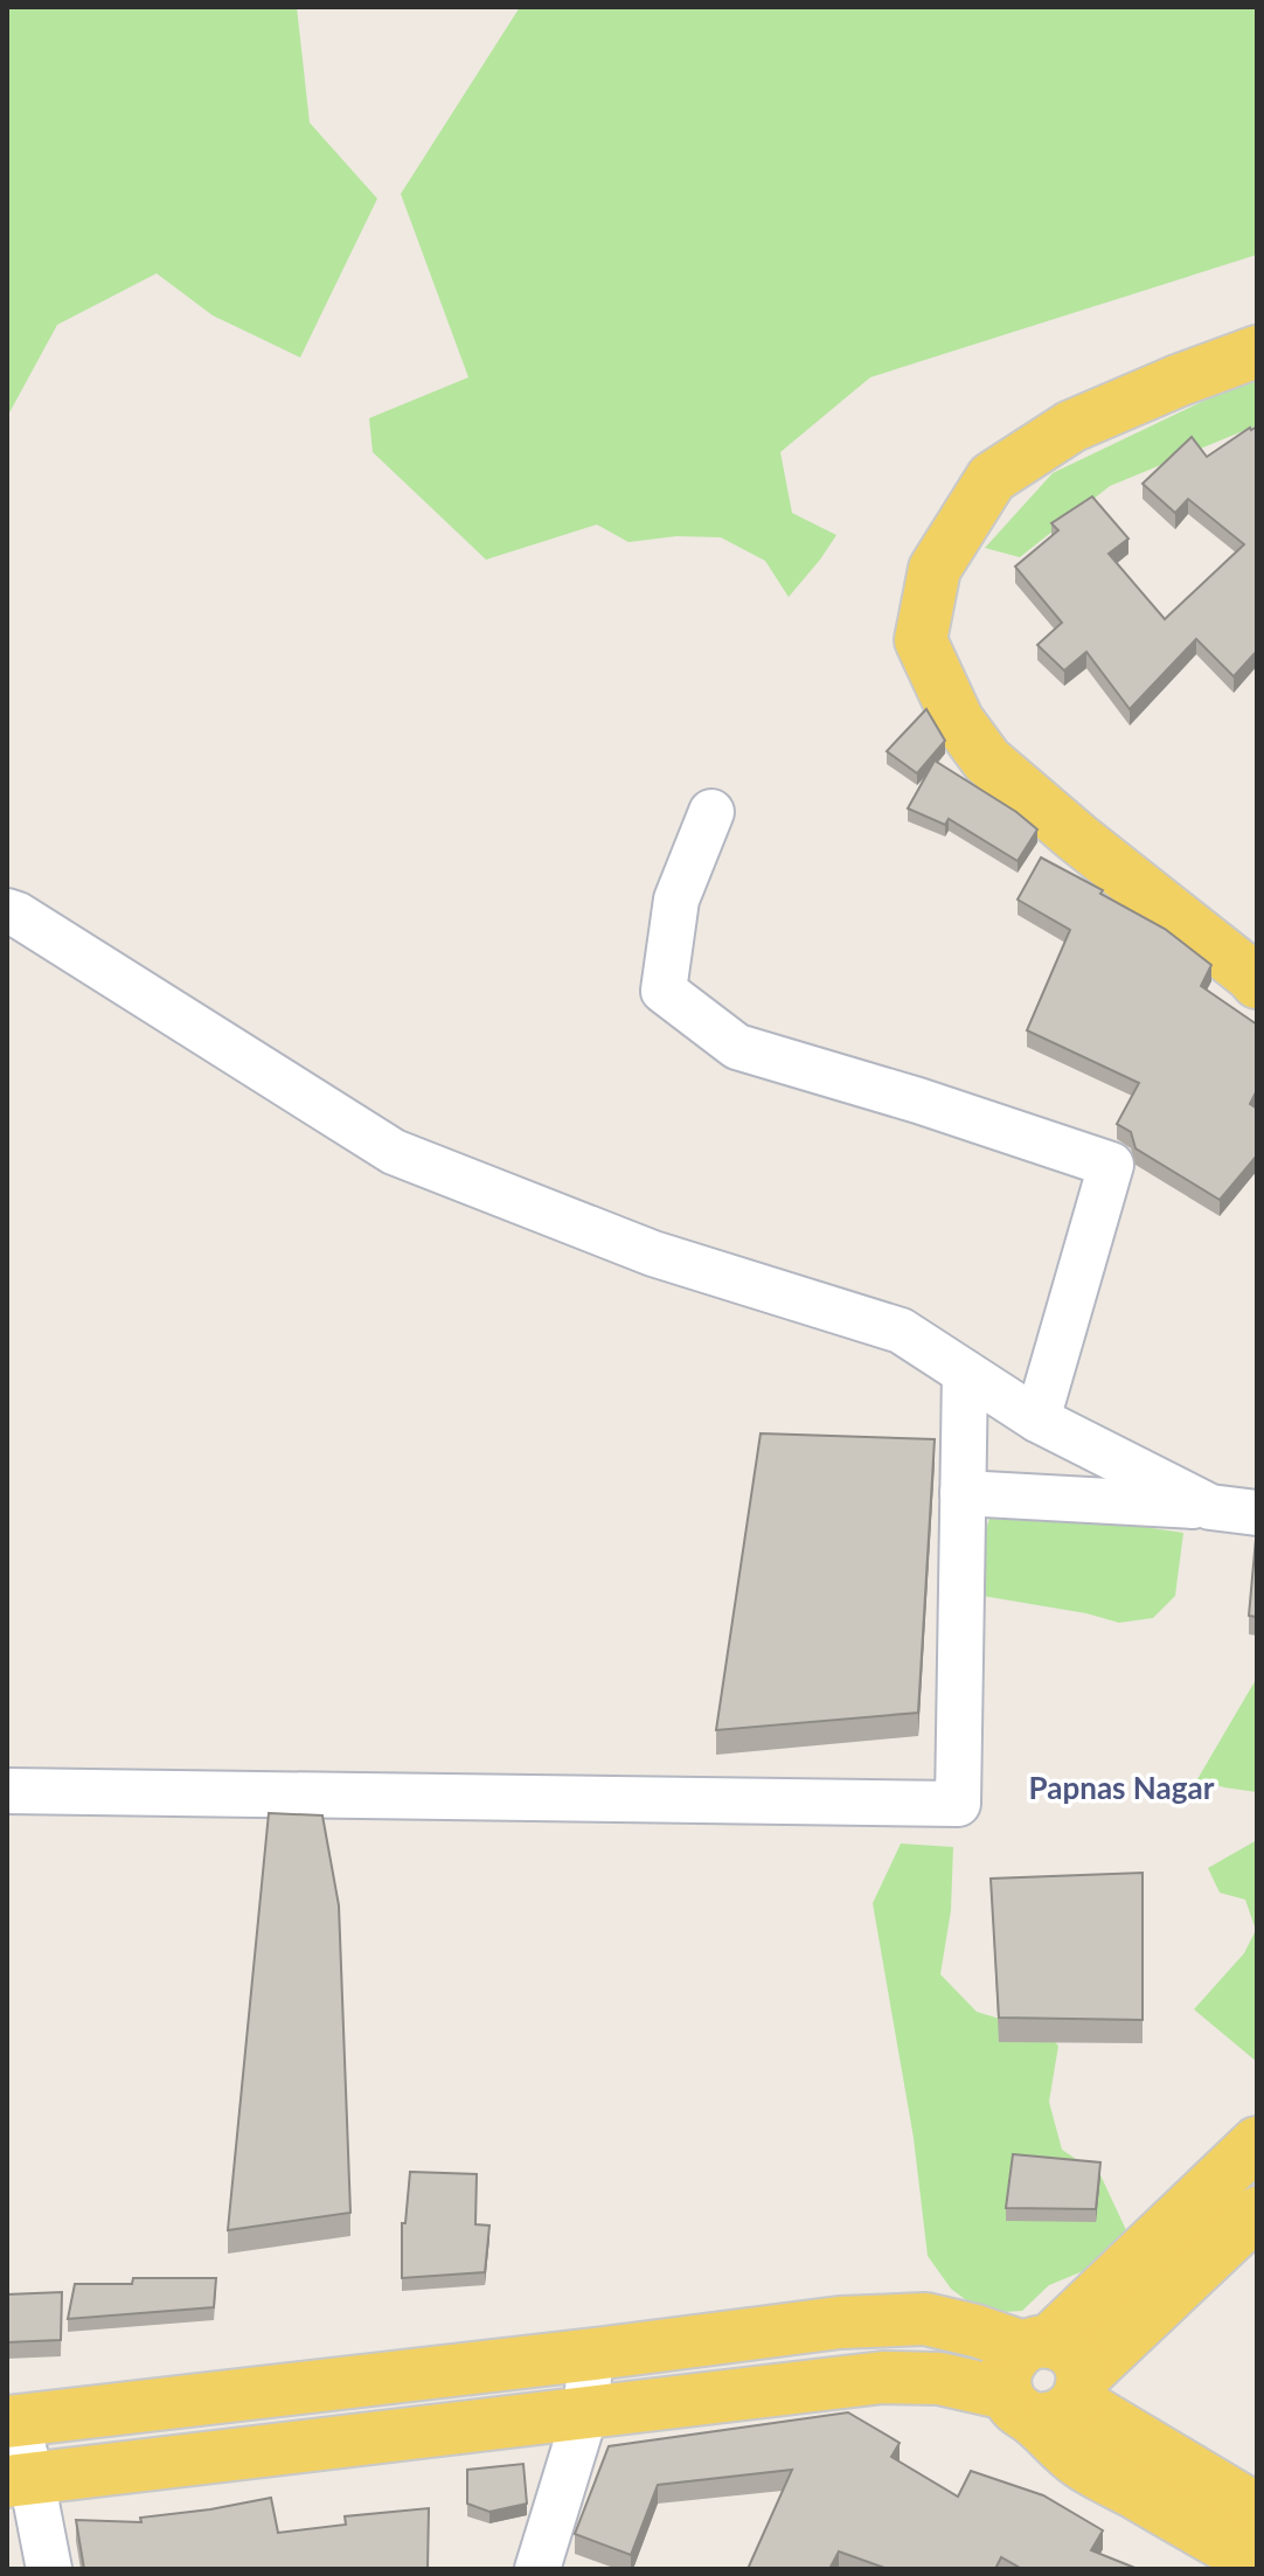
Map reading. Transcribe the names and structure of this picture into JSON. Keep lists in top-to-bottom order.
{
  "districts": ["Papnas Nagar"]
}
